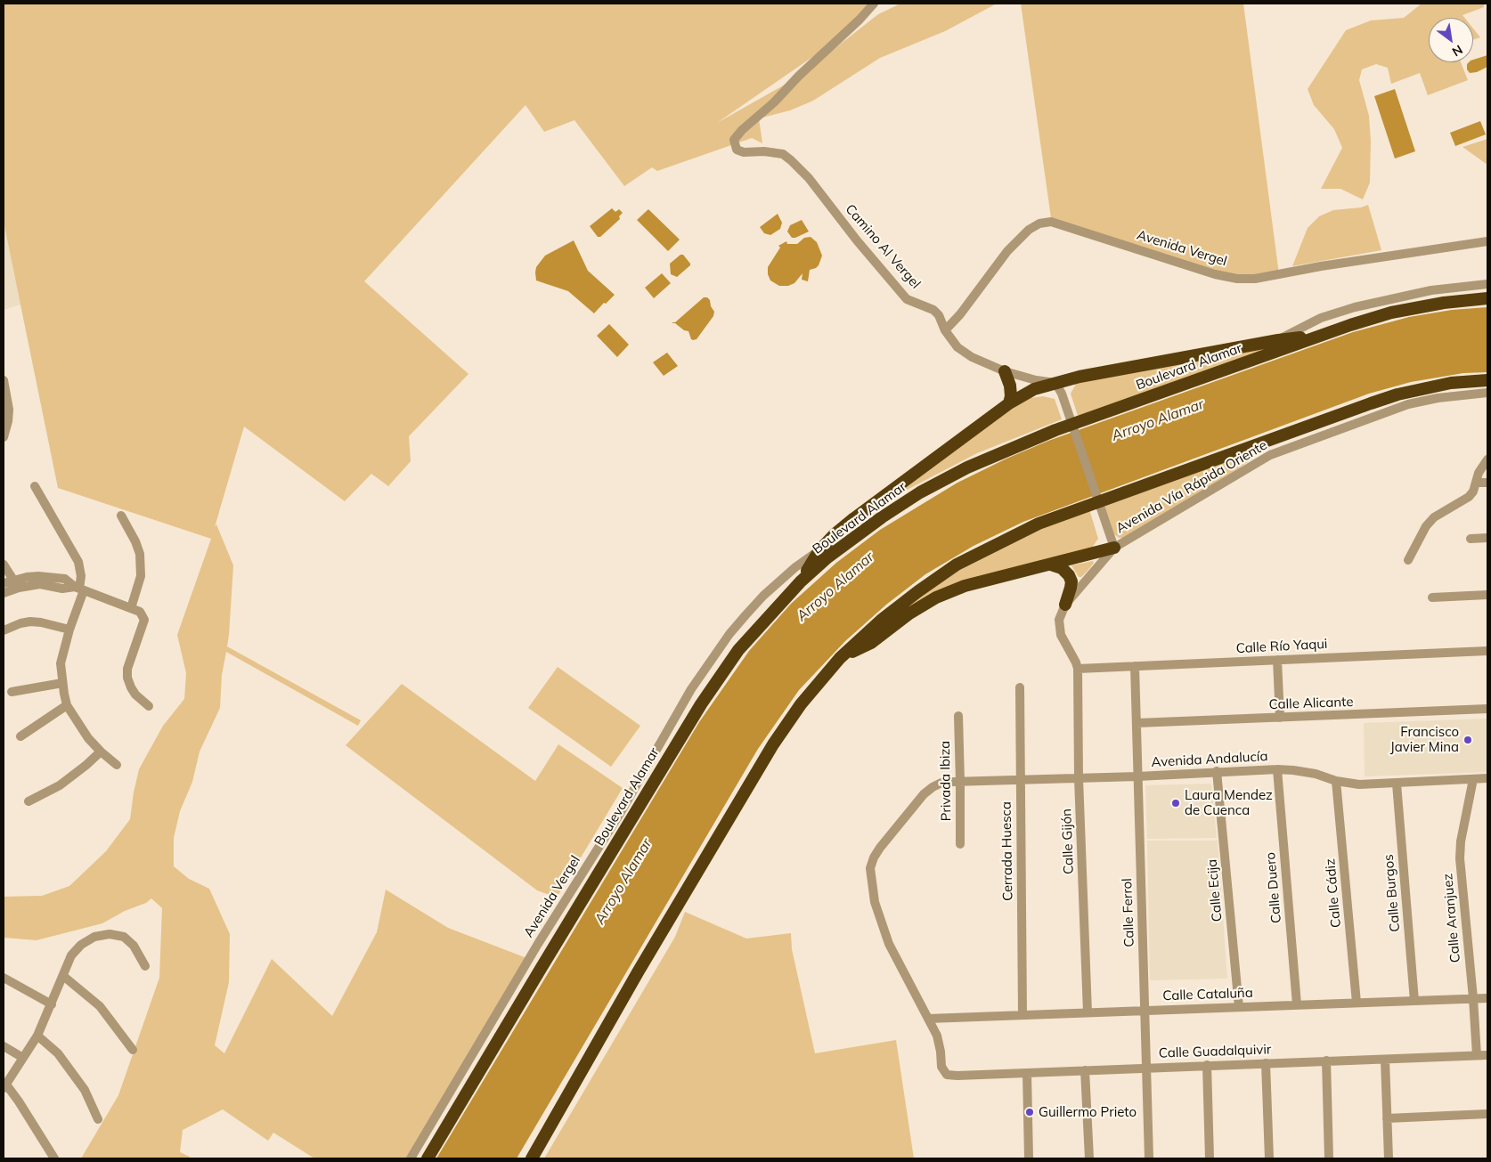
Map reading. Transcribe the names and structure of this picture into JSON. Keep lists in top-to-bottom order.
{
  "streets": {
    "highway": ["Boulevard Alamar"],
    "street": [
      "Camino Al Vergel",
      "Avenida Vergel",
      "Avenida Vía Rápida Oriente",
      "Calle Río Yaqui",
      "Calle Alicante",
      "Avenida Andalucía",
      "Privada Ibiza",
      "Calle Gijón",
      "Cerrada Huesca",
      "Calle Duero",
      "Calle Ecija",
      "Calle Cádiz",
      "Calle Burgos",
      "Calle Ferrol",
      "Calle Aranjuez",
      "Calle Cataluña",
      "Calle Guadalquivir"
    ]
  },
  "crossings": [
    ["Camino Al Vergel", "Avenida Vergel"],
    ["Calle Río Yaqui", "Calle Gijón"],
    ["Calle Río Yaqui", "Calle Ferrol"],
    ["Calle Alicante", "Calle Ferrol"],
    ["Avenida Andalucía", "Privada Ibiza"],
    ["Avenida Andalucía", "Calle Gijón"],
    ["Avenida Andalucía", "Cerrada Huesca"],
    ["Avenida Andalucía", "Calle Duero"],
    ["Avenida Andalucía", "Calle Ecija"],
    ["Avenida Andalucía", "Calle Cádiz"],
    ["Avenida Andalucía", "Calle Burgos"],
    ["Avenida Andalucía", "Calle Ferrol"],
    ["Avenida Andalucía", "Calle Aranjuez"],
    ["Avenida Andalucía", "Calle Cataluña"],
    ["Avenida Andalucía", "Calle Guadalquivir"],
    ["Calle Gijón", "Calle Cataluña"],
    ["Cerrada Huesca", "Calle Cataluña"],
    ["Calle Duero", "Calle Cataluña"],
    ["Calle Ecija", "Calle Cataluña"],
    ["Calle Cádiz", "Calle Cataluña"],
    ["Calle Burgos", "Calle Cataluña"],
    ["Calle Ferrol", "Calle Cataluña"],
    ["Calle Ferrol", "Calle Guadalquivir"],
    ["Calle Aranjuez", "Calle Cataluña"],
    ["Calle Aranjuez", "Calle Guadalquivir"],
    ["Calle Cataluña", "Calle Guadalquivir"]
  ],
  "water": ["Arroyo Alamar"],
  "places": ["Francisco Javier Mina", "Laura Mendez de Cuenca", "Guillermo Prieto"],
  "north": "bottom right"
}
